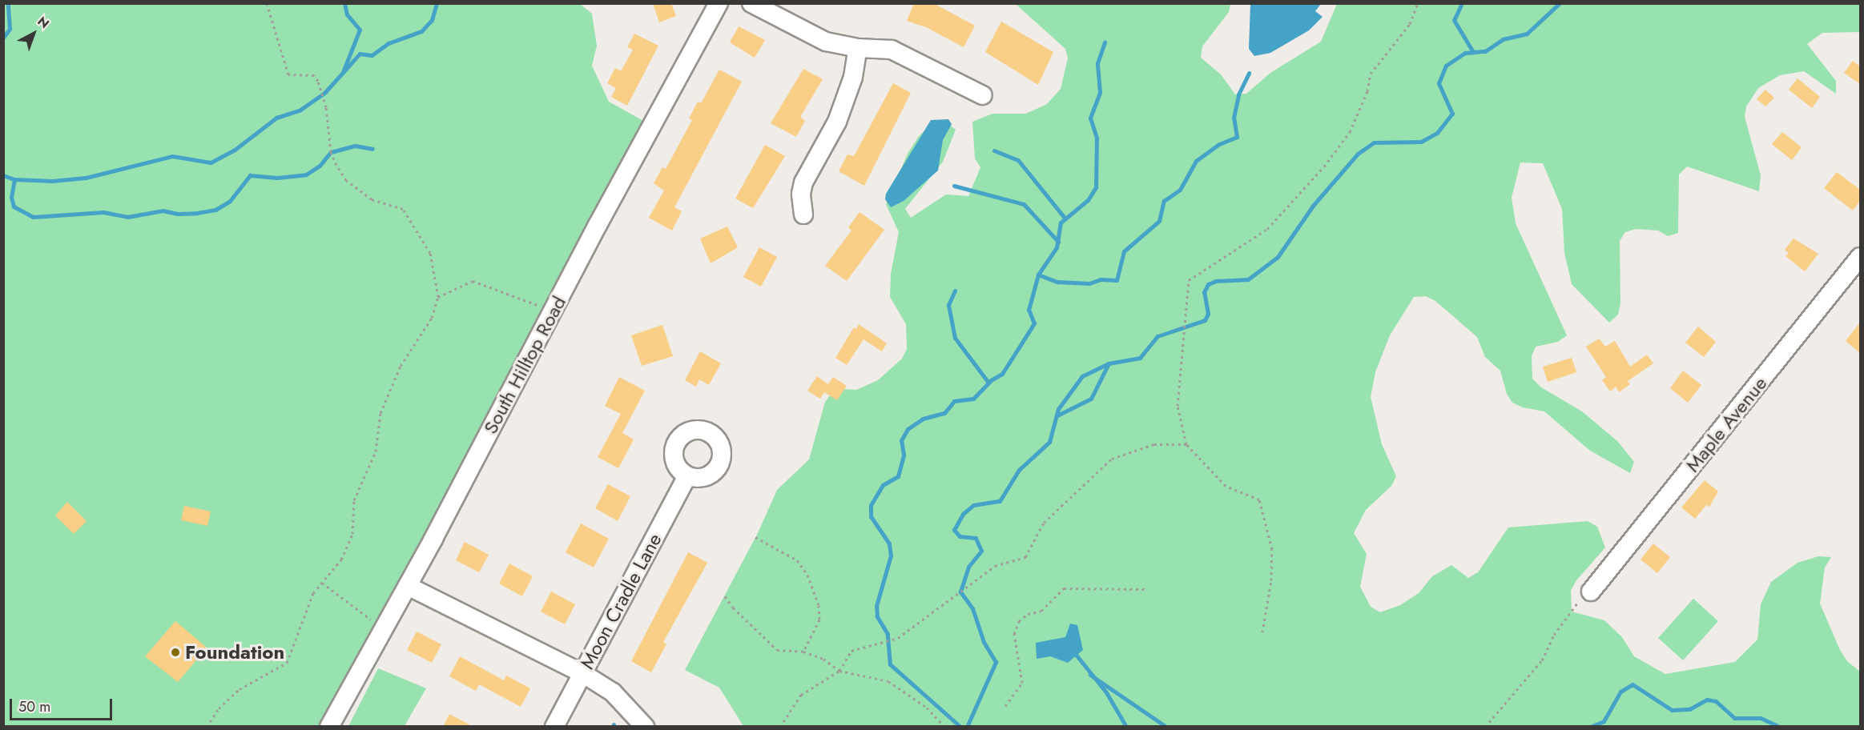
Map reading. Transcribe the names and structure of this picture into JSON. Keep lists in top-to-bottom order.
{
  "streets": {
    "street": ["South Hilltop Road", "Maple Avenue", "Moon Cradle Lane"]
  },
  "places": ["Foundation"],
  "scale_bar": "50 m",
  "north": "top right"
}
